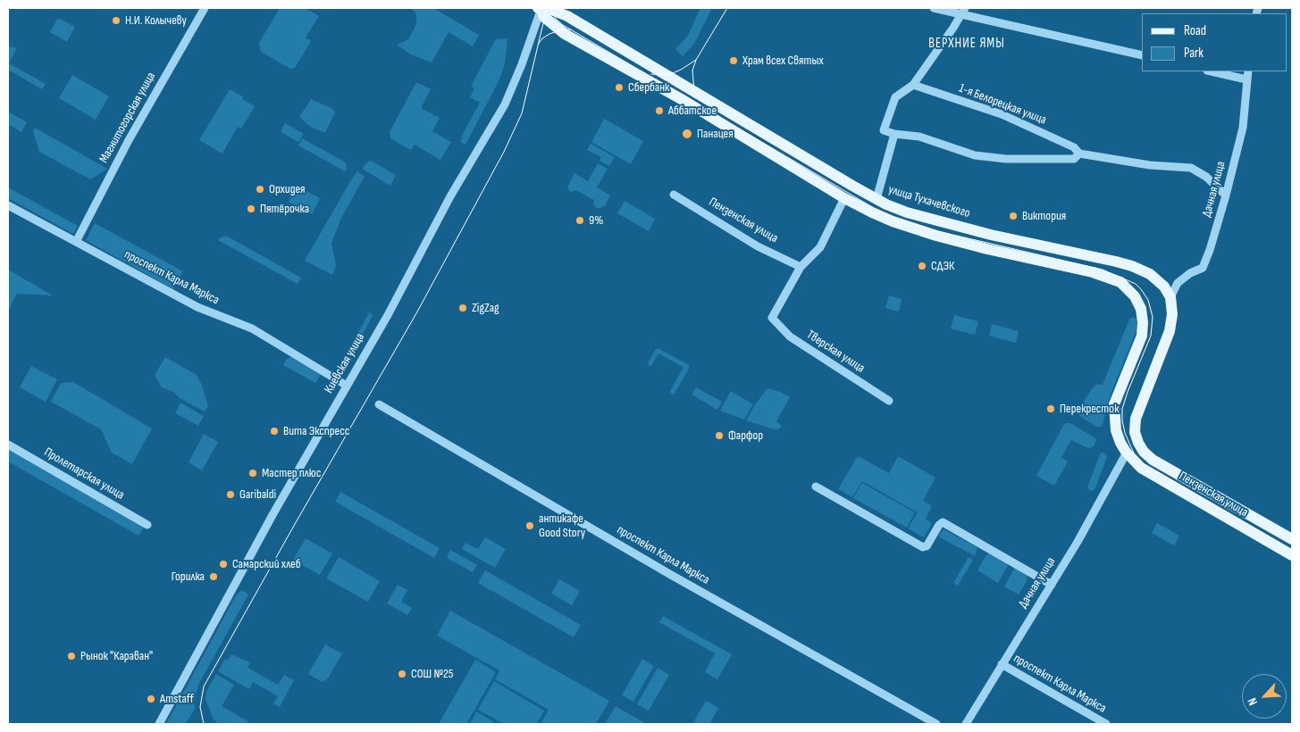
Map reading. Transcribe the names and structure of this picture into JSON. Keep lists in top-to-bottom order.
{
  "streets": {
    "main road": ["улица Тухачевского", "Пензенская улица"],
    "street": [
      "1-я Белорецкая улица",
      "Магнитогорская улица",
      "Дачная улица",
      "проспект Карла Маркса",
      "Тверская улица",
      "Киевская улица",
      "Пролетарская улица"
    ]
  },
  "crossings": [
    ["1-я Белорецкая улица", "Дачная улица"],
    ["Магнитогорская улица", "проспект Карла Маркса"],
    ["Дачная улица", "улица Тухачевского"],
    ["Дачная улица", "Пензенская улица"],
    ["Дачная улица", "проспект Карла Маркса"],
    ["улица Тухачевского", "Киевская улица"],
    ["Пензенская улица", "Тверская улица"],
    ["проспект Карла Маркса", "Киевская улица"]
  ],
  "districts": ["ВЕРХНИЕ ЯМЫ"],
  "places": [
    "Н.И. Колычеву",
    "Храм всех Святых",
    "Сбербанк",
    "Аббатское",
    "Панацея",
    "Орхидея",
    "Пятёрочка",
    "Виктория",
    "9%",
    "СДЭК",
    "ZigZag",
    "Перекресток",
    "Вита Экспресс",
    "Фарфор",
    "Мастер плюс",
    "Garibaldi",
    "антикафе Good Story",
    "Самарский хлеб",
    "Горилка",
    "Рынок \"Караван\"",
    "СОШ №25",
    "Amstaff"
  ],
  "legend": ["Road", "Park"],
  "north": "bottom left"
}
